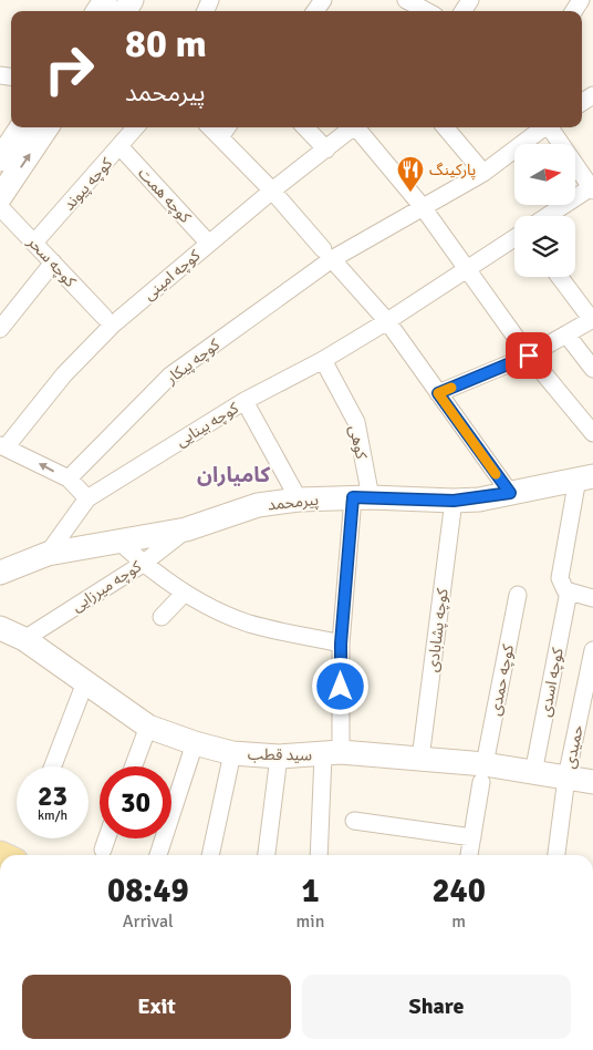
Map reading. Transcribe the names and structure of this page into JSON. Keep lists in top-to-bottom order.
{
  "streets": {
    "street": [
      "کوچه پیوند",
      "کوچه همت",
      "کوچه سحر",
      "کوچه امینی",
      "کوچه پیکار",
      "کوچه بینایی",
      "کوهی",
      "پیرمحمد",
      "کوچه میرزایی",
      "کوچه پشابادی",
      "کوچه حمدی",
      "کوچه اسدی",
      "حمیدی",
      "سید قطب"
    ]
  },
  "crossings": [
    ["کوچه پیوند", "کوچه همت"],
    ["کوچه پیوند", "کوچه سحر"],
    ["کوچه همت", "کوچه امینی"],
    ["کوچه بینایی", "کوهی"],
    ["کوچه بینایی", "پیرمحمد"],
    ["کوهی", "پیرمحمد"],
    ["کوهی", "سید قطب"],
    ["پیرمحمد", "کوچه میرزایی"],
    ["پیرمحمد", "کوچه پشابادی"],
    ["کوچه میرزایی", "سید قطب"],
    ["کوچه پشابادی", "سید قطب"],
    ["کوچه حمدی", "سید قطب"],
    ["کوچه اسدی", "سید قطب"],
    ["حمیدی", "سید قطب"]
  ],
  "districts": ["کامیاران"],
  "places": {
    "restaurant": ["پارکینگ"]
  },
  "north": "right",
  "page": {
    "turn": ["80 m", "پیرمحمد"],
    "speed": "23 km/h",
    "limit": "30",
    "eta": [
      "08:49",
      "Arrival",
      "1",
      "min",
      "240",
      "m"
    ],
    "buttons": ["Exit", "Share"]
  }
}
